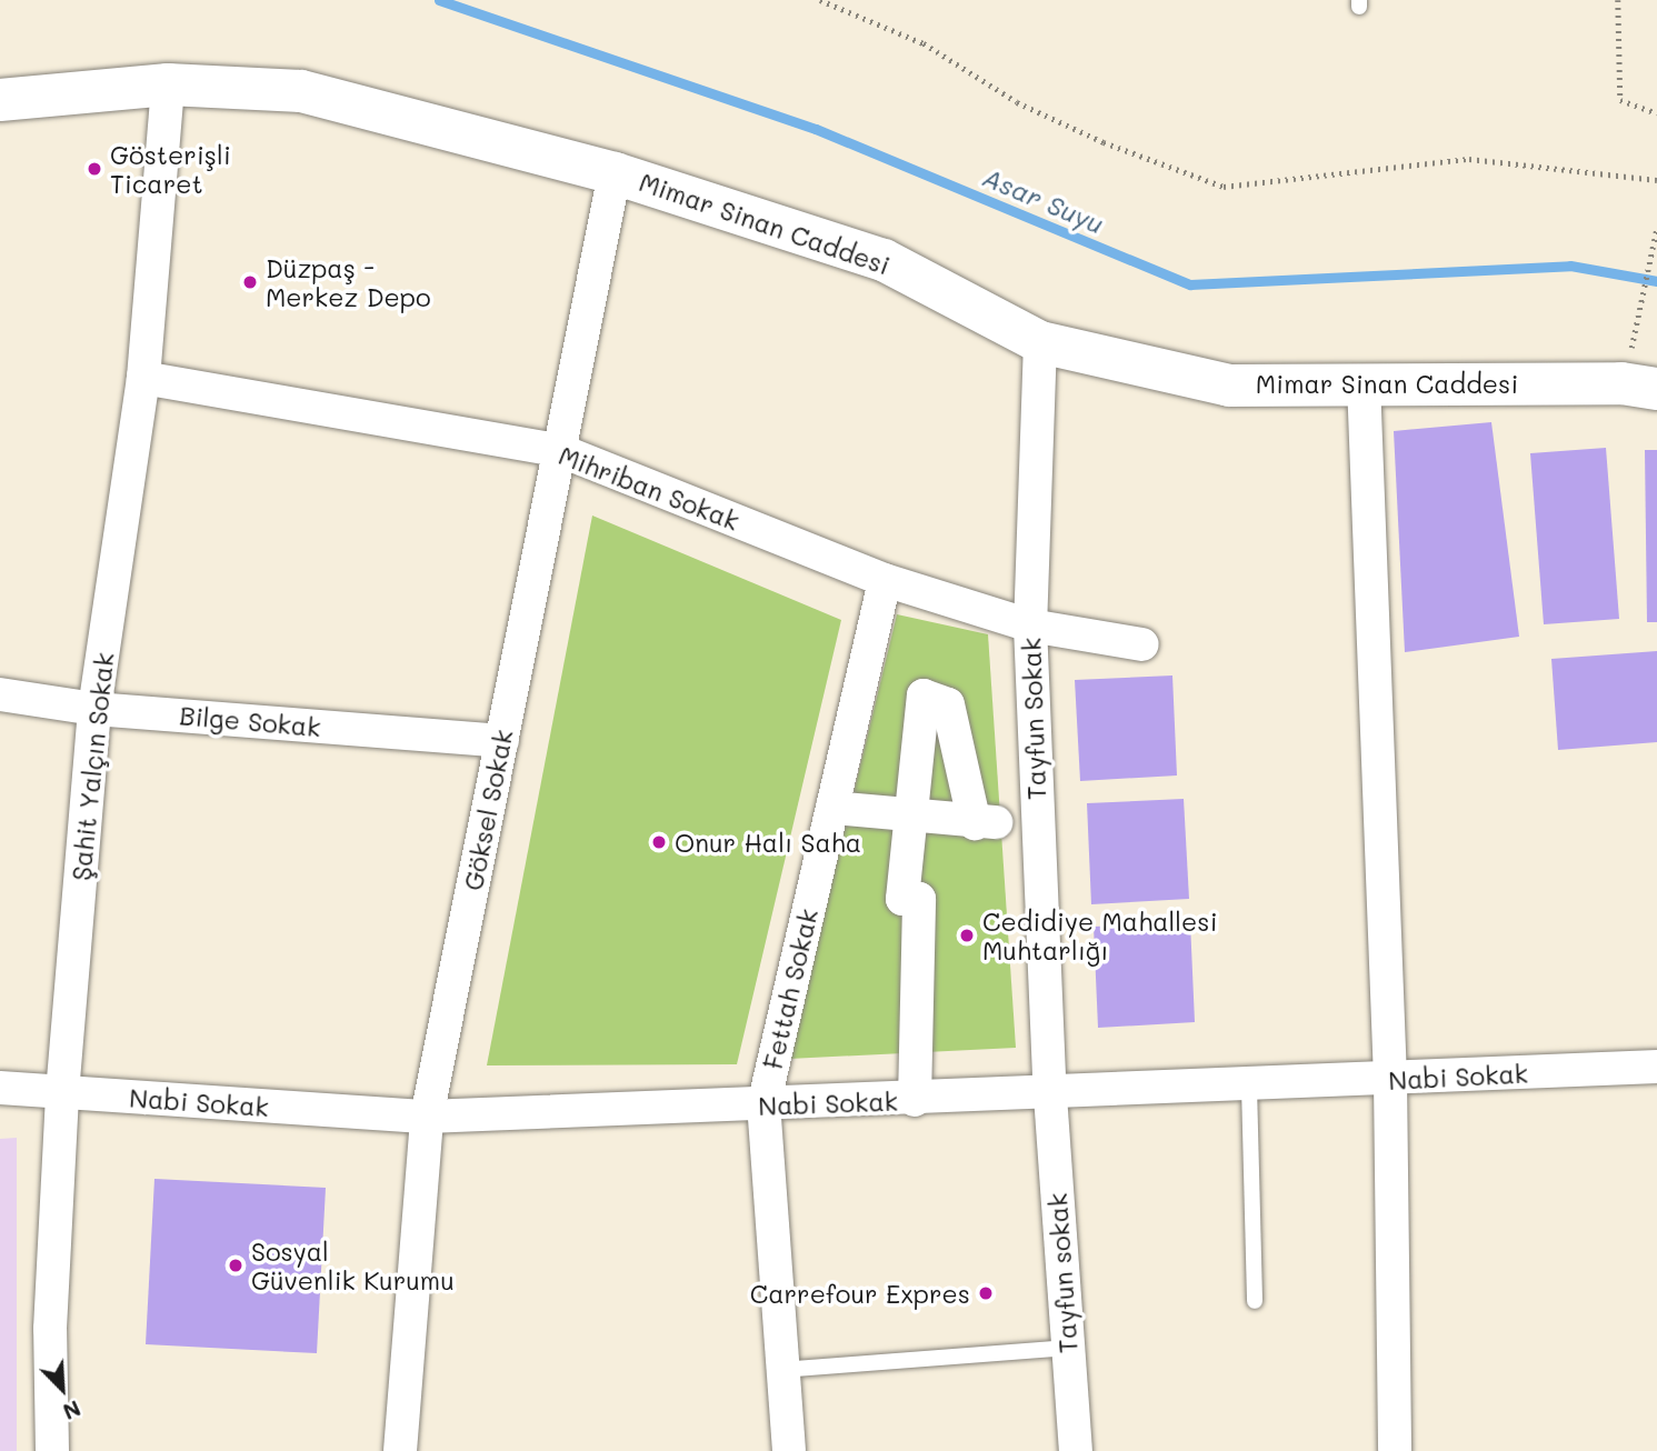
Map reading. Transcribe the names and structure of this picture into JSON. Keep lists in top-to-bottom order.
{
  "streets": {
    "main road": ["Mimar Sinan Caddesi"],
    "street": [
      "Mihriban Sokak",
      "Tayfun Sokak",
      "Bilge Sokak",
      "Şahit Yalçın Sokak",
      "Göksel Sokak",
      "Fettah Sokak",
      "Nabi Sokak",
      "Tayfun sokak"
    ]
  },
  "crossings": [
    ["Mimar Sinan Caddesi", "Tayfun Sokak"],
    ["Mimar Sinan Caddesi", "Şahit Yalçın Sokak"],
    ["Mimar Sinan Caddesi", "Göksel Sokak"],
    ["Mihriban Sokak", "Tayfun Sokak"],
    ["Mihriban Sokak", "Şahit Yalçın Sokak"],
    ["Mihriban Sokak", "Göksel Sokak"],
    ["Mihriban Sokak", "Fettah Sokak"],
    ["Tayfun Sokak", "Nabi Sokak"],
    ["Tayfun Sokak", "Tayfun sokak"],
    ["Bilge Sokak", "Şahit Yalçın Sokak"],
    ["Bilge Sokak", "Göksel Sokak"],
    ["Şahit Yalçın Sokak", "Nabi Sokak"],
    ["Göksel Sokak", "Nabi Sokak"],
    ["Fettah Sokak", "Nabi Sokak"],
    ["Nabi Sokak", "Tayfun sokak"]
  ],
  "water": ["Asar Suyu"],
  "places": [
    "Gösterişli Ticaret",
    "Düzpaş - Merkez Depo",
    "Onur Halı Saha",
    "Cedidiye Mahallesi Muhtarlığı",
    "Sosyal Güvenlik Kurumu",
    "Carrefour Expres"
  ],
  "north": "bottom right"
}
